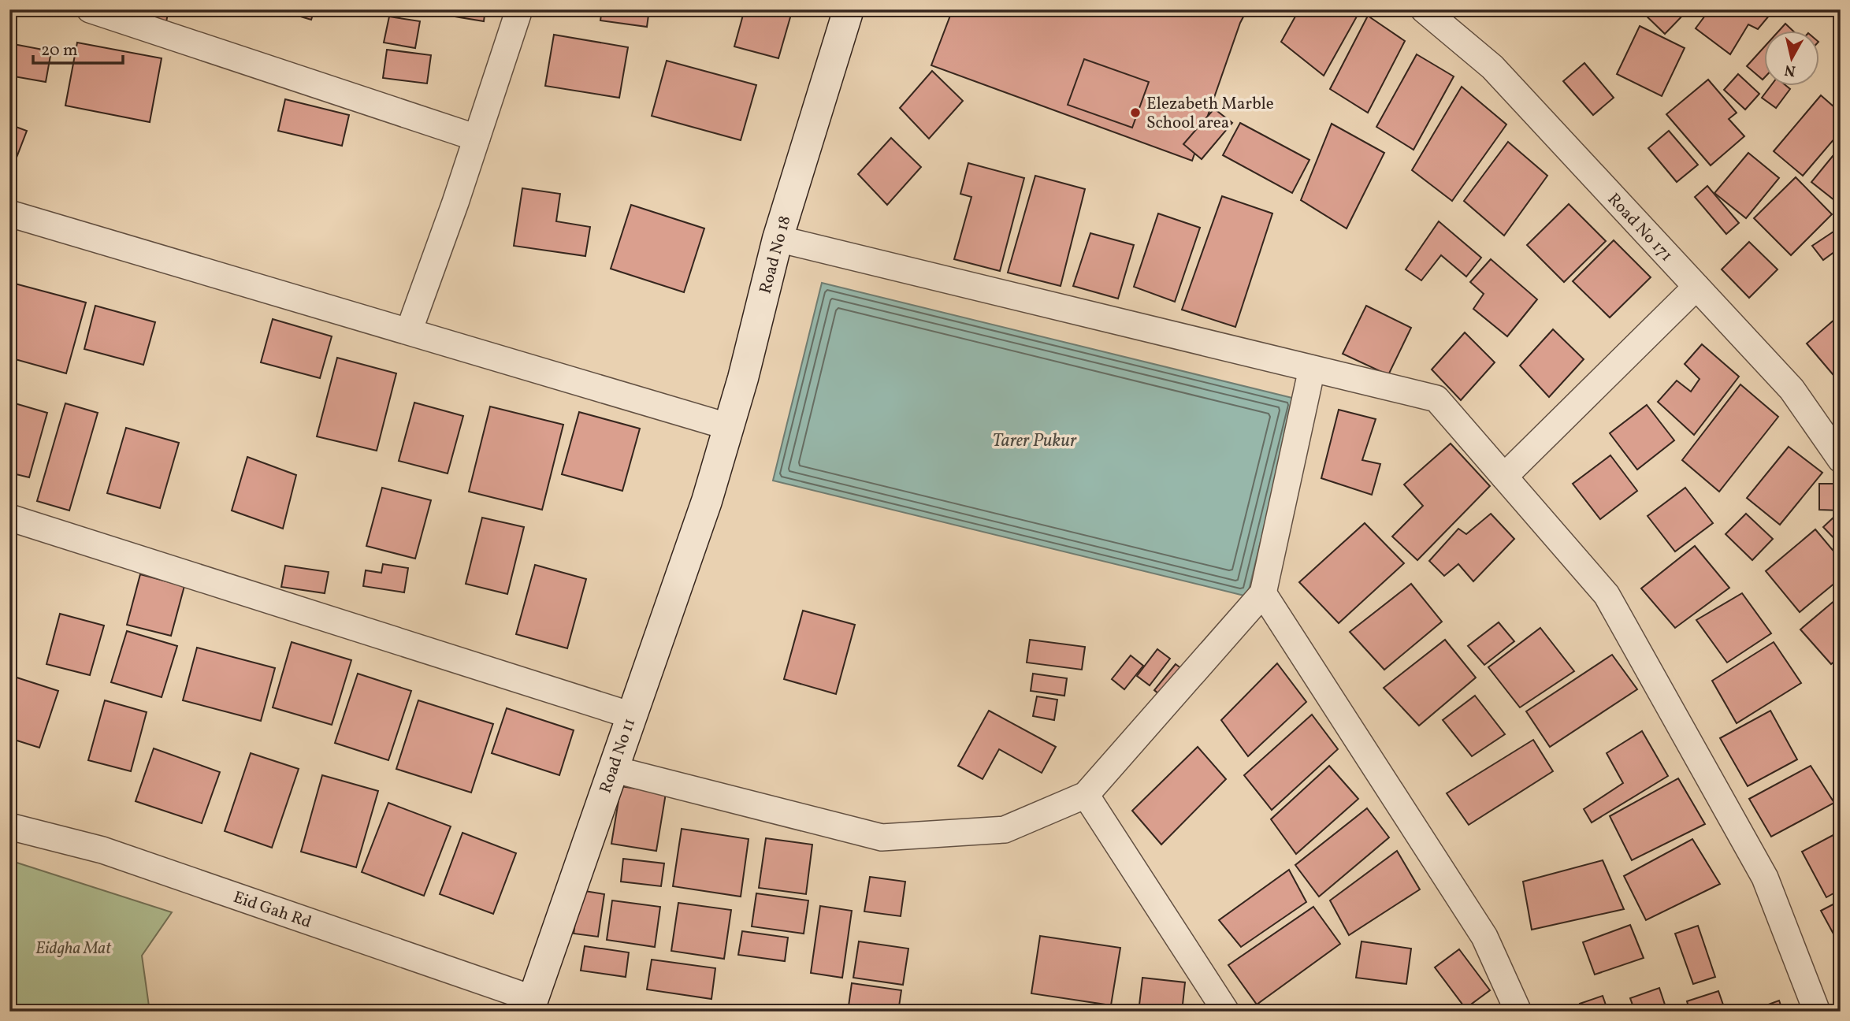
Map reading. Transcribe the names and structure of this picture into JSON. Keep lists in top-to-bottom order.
{
  "streets": {
    "street": [
      "Road No 171",
      "Road No 18",
      "Road No 11",
      "Eid Gah Rd"
    ]
  },
  "crossings": [
    ["Road No 18", "Road No 11"],
    ["Road No 11", "Eid Gah Rd"]
  ],
  "water": ["Tarer Pukur"],
  "parks": ["Eidgha Mat"],
  "places": ["Elezabeth Marble School area"],
  "scale_bar": "20 m",
  "north": "bottom"
}
